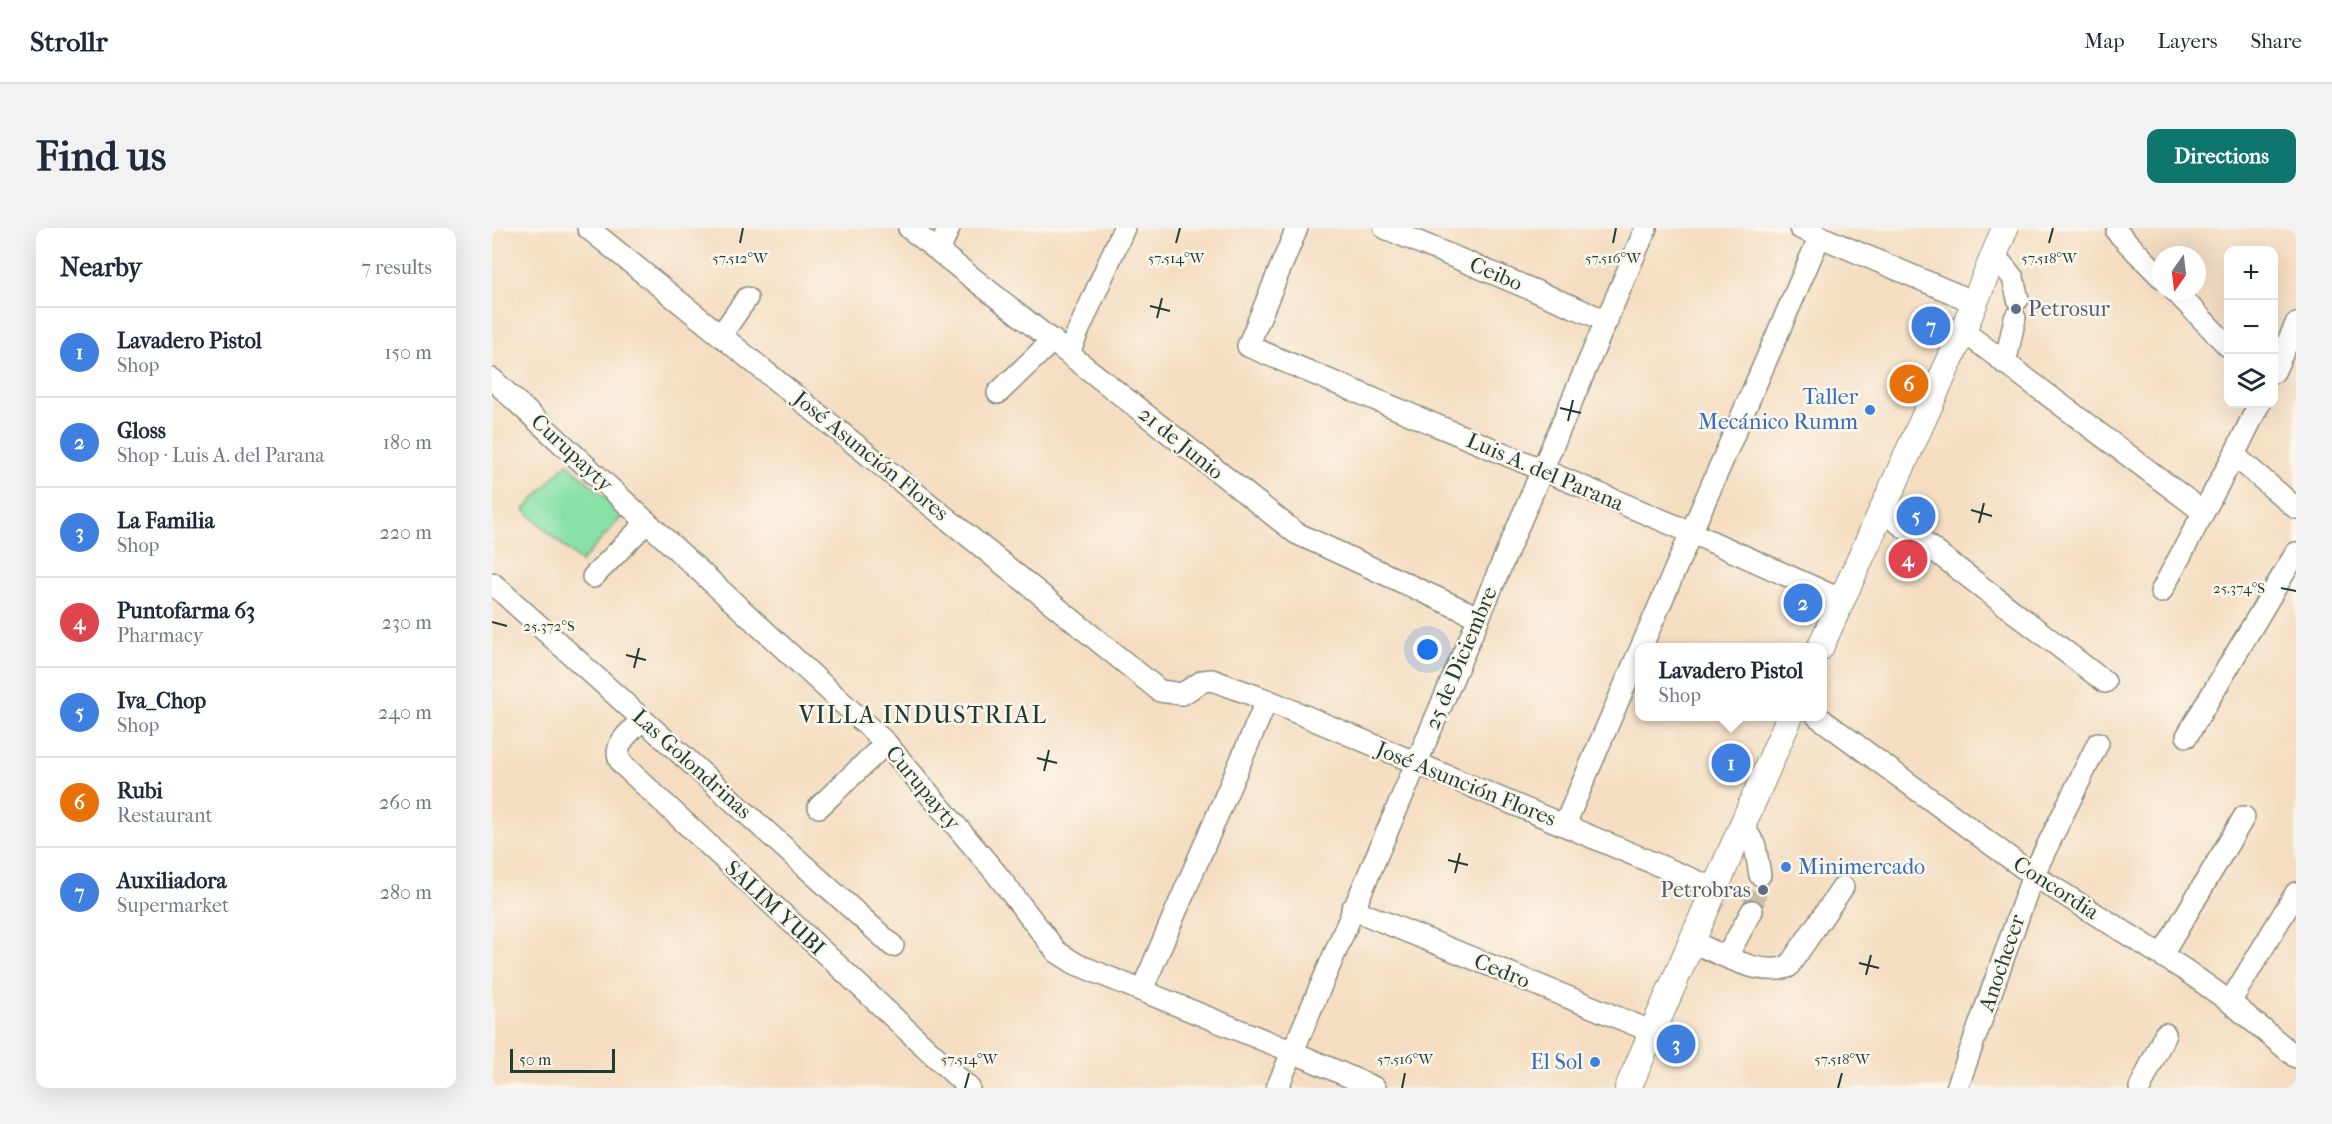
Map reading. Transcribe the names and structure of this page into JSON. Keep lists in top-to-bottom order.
{
  "streets": {
    "street": [
      "Ceibo",
      "21 de Junio",
      "Curupayty",
      "José Asunción Flores",
      "Luis A. del Parana",
      "25 de Diciembre",
      "Las Golondrinas",
      "Concordia",
      "SALIM YUBI",
      "Anochecer",
      "Cedro"
    ]
  },
  "crossings": [
    ["Ceibo", "25 de Diciembre"],
    ["21 de Junio", "25 de Diciembre"],
    ["Curupayty", "25 de Diciembre"],
    ["José Asunción Flores", "25 de Diciembre"],
    ["Luis A. del Parana", "25 de Diciembre"],
    ["25 de Diciembre", "Cedro"],
    ["Las Golondrinas", "SALIM YUBI"],
    ["Concordia", "Anochecer"]
  ],
  "districts": ["VILLA INDUSTRIAL"],
  "places": [
    "Petrosur",
    "Taller Mecánico Rumm",
    "Minimercado",
    "Petrobras",
    "El Sol"
  ],
  "scale_bar": "50 m",
  "north": "bottom",
  "page": {
    "header": "Strollr",
    "nav": ["Map", "Layers", "Share"],
    "buttons": "Directions",
    "title": "Find us",
    "heading": ["Nearby", "7 results"],
    "map_buttons": ["+", "−"],
    "pins": [
      "7",
      "6",
      "5",
      "4",
      "2",
      "1",
      "3"
    ],
    "list": [
      {
        "mark": "1",
        "name": "Lavadero Pistol",
        "note": "Shop",
        "value": "150 m"
      },
      {
        "mark": "2",
        "name": "Gloss",
        "note": "Shop · Luis A. del Parana",
        "value": "180 m"
      },
      {
        "mark": "3",
        "name": "La Familia",
        "note": "Shop",
        "value": "220 m"
      },
      {
        "mark": "4",
        "name": "Puntofarma 63",
        "note": "Pharmacy",
        "value": "230 m"
      },
      {
        "mark": "5",
        "name": "Iva_Chop",
        "note": "Shop",
        "value": "240 m"
      },
      {
        "mark": "6",
        "name": "Rubi",
        "note": "Restaurant",
        "value": "260 m"
      },
      {
        "mark": "7",
        "name": "Auxiliadora",
        "note": "Supermarket",
        "value": "280 m"
      }
    ],
    "popup": ["Lavadero Pistol", "Shop"],
    "scale": "50 m"
  },
  "coordinates": [
    "57.512°W",
    "57.514°W",
    "57.516°W",
    "57.518°W",
    "25.374°S",
    "25.372°S"
  ]
}
